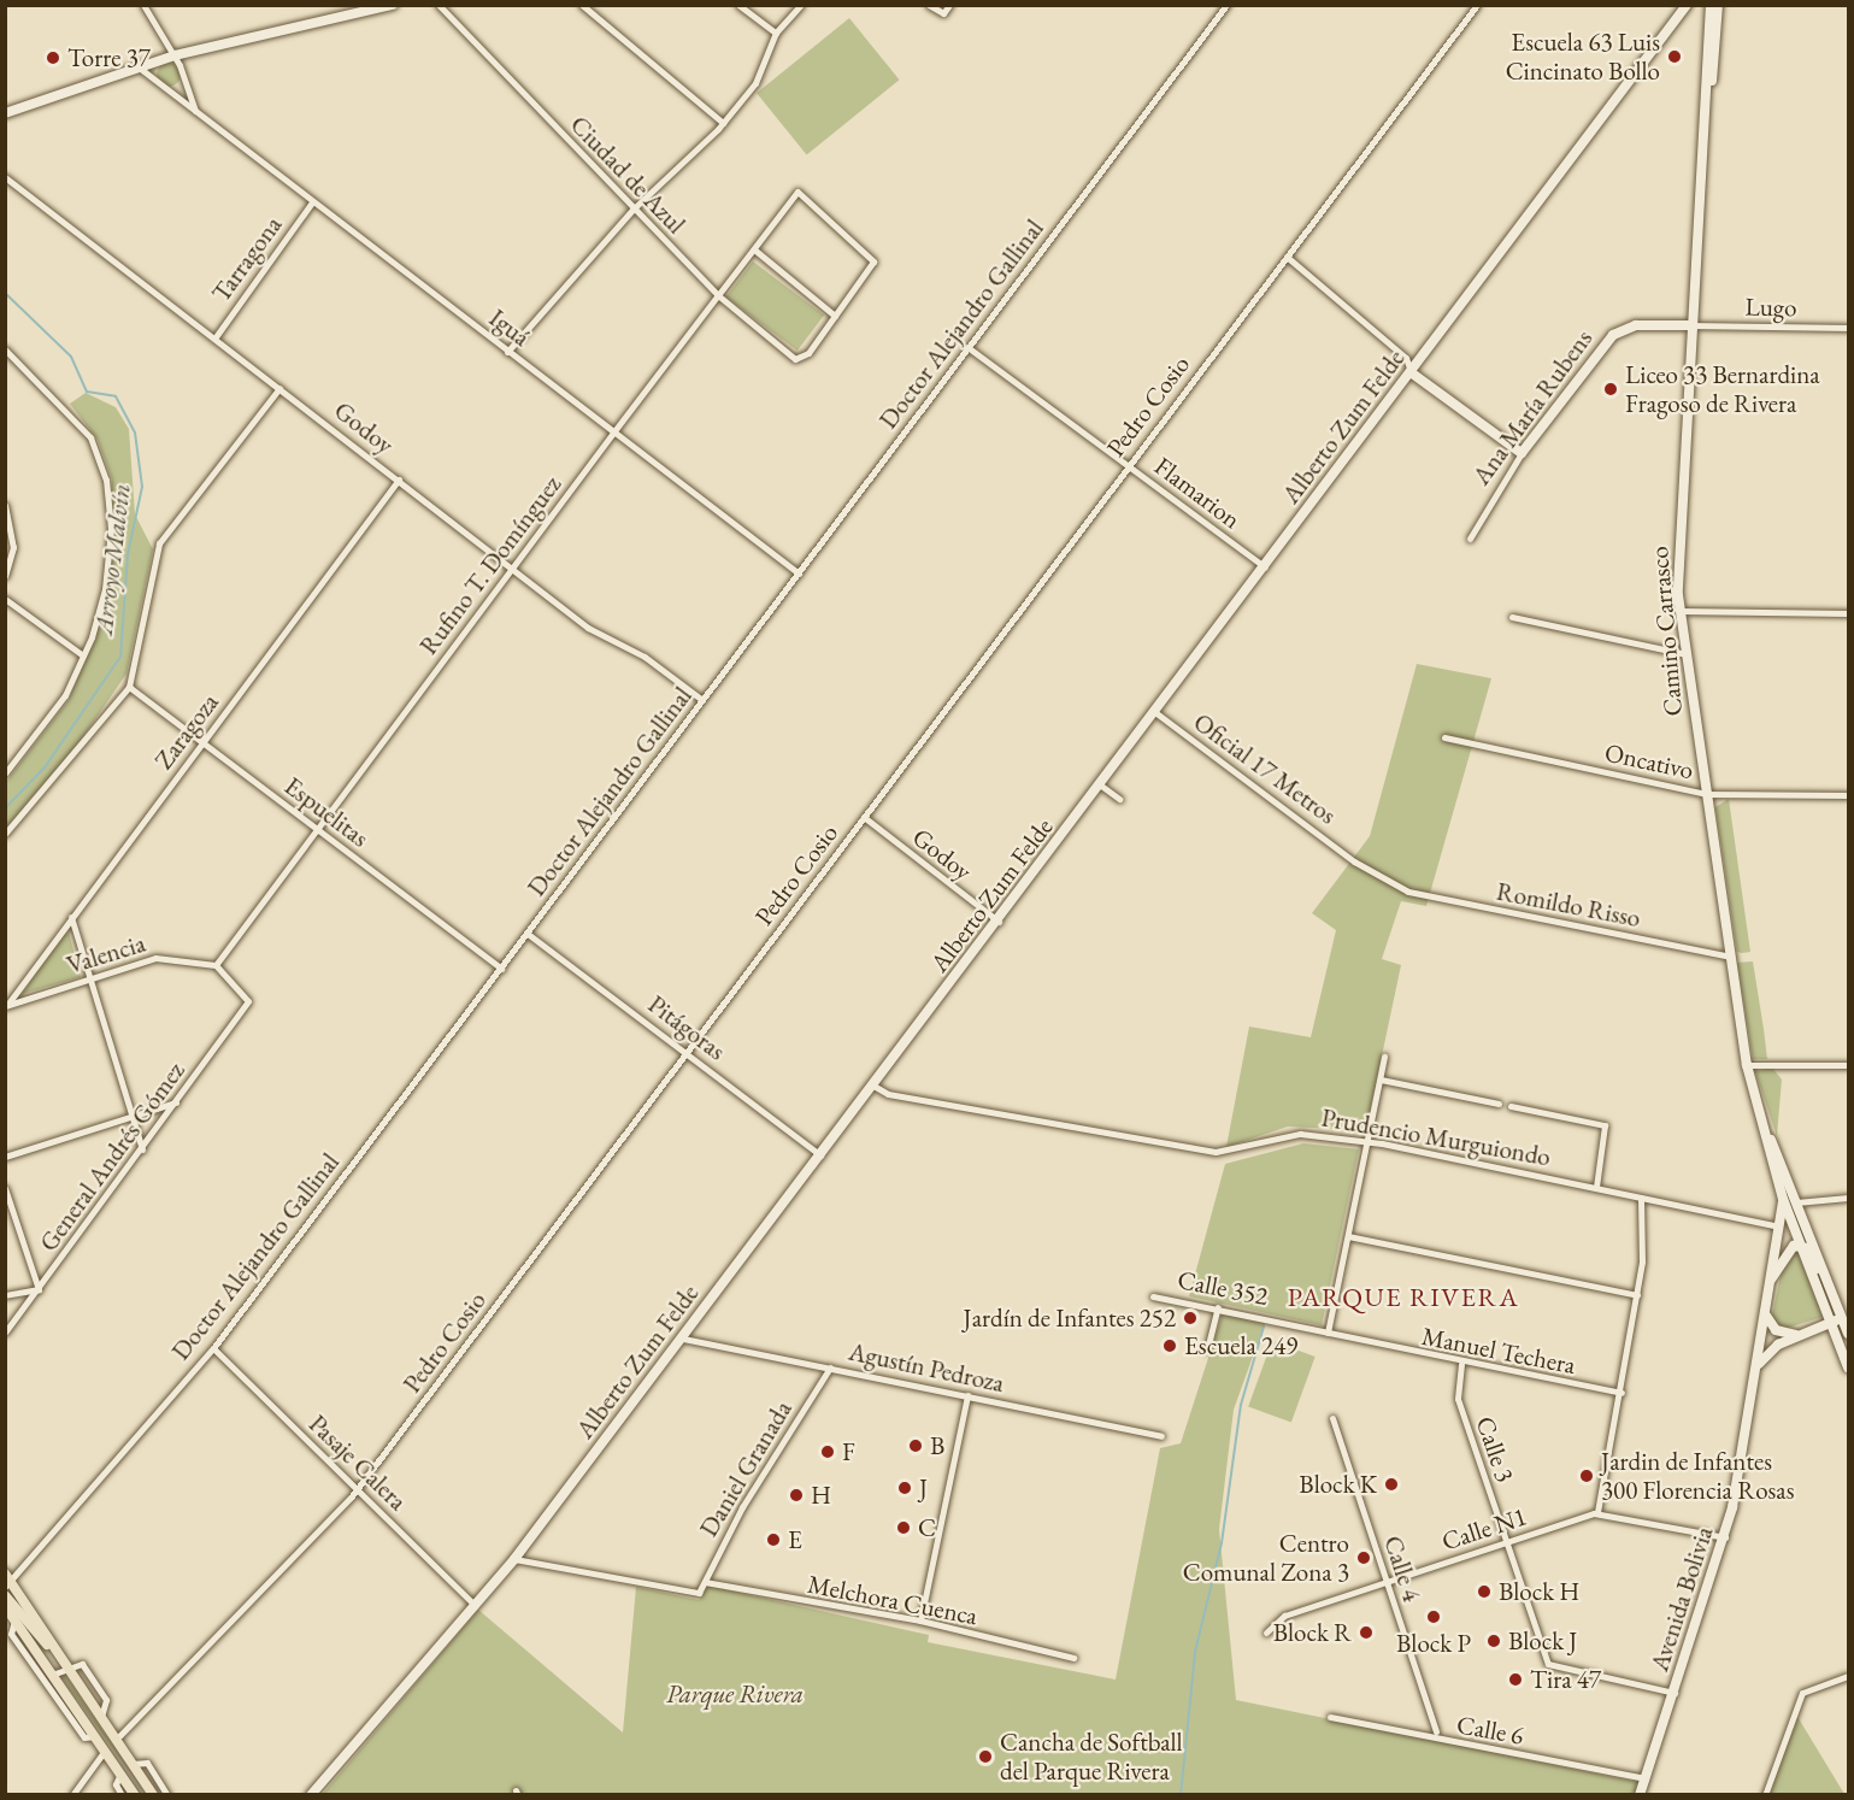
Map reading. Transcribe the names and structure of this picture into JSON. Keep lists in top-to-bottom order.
{
  "streets": {
    "street": [
      "Ciudad de Azul",
      "Tarragona",
      "Lugo",
      "Doctor Alejandro Gallinal",
      "Iguá",
      "Pedro Cosio",
      "Ana María Rubens",
      "Alberto Zum Felde",
      "Godoy",
      "Flamarion",
      "Rufino T. Domínguez",
      "Camino Carrasco",
      "Zaragoza",
      "Oncativo",
      "Oficial 17 Metros",
      "Espuelitas",
      "Romildo Risso",
      "Valencia",
      "Pitágoras",
      "Prudencio Murguiondo",
      "General Andrés Gómez",
      "Calle 352",
      "Manuel Techera",
      "Agustín Pedroza",
      "Calle 3",
      "Pasaje Calera",
      "Daniel Granada",
      "Calle N1",
      "Calle 4",
      "Avenida Bolivia",
      "Melchora Cuenca",
      "Calle 6"
    ]
  },
  "crossings": [
    ["Ciudad de Azul", "Rufino T. Domínguez"],
    ["Tarragona", "Iguá"],
    ["Tarragona", "Godoy"],
    ["Lugo", "Ana María Rubens"],
    ["Lugo", "Camino Carrasco"],
    ["Doctor Alejandro Gallinal", "Iguá"],
    ["Doctor Alejandro Gallinal", "Godoy"],
    ["Doctor Alejandro Gallinal", "Flamarion"],
    ["Doctor Alejandro Gallinal", "Espuelitas"],
    ["Doctor Alejandro Gallinal", "Pitágoras"],
    ["Doctor Alejandro Gallinal", "Pasaje Calera"],
    ["Iguá", "Rufino T. Domínguez"],
    ["Pedro Cosio", "Godoy"],
    ["Pedro Cosio", "Flamarion"],
    ["Pedro Cosio", "Pitágoras"],
    ["Pedro Cosio", "Pasaje Calera"],
    ["Ana María Rubens", "Camino Carrasco"],
    ["Alberto Zum Felde", "Godoy"],
    ["Alberto Zum Felde", "Flamarion"],
    ["Alberto Zum Felde", "Oficial 17 Metros"],
    ["Alberto Zum Felde", "Pitágoras"],
    ["Alberto Zum Felde", "Prudencio Murguiondo"],
    ["Alberto Zum Felde", "Agustín Pedroza"],
    ["Alberto Zum Felde", "Pasaje Calera"],
    ["Alberto Zum Felde", "Daniel Granada"],
    ["Godoy", "Rufino T. Domínguez"],
    ["Godoy", "Zaragoza"],
    ["Rufino T. Domínguez", "Espuelitas"],
    ["Rufino T. Domínguez", "Valencia"],
    ["Rufino T. Domínguez", "General Andrés Gómez"],
    ["Camino Carrasco", "Oncativo"],
    ["Camino Carrasco", "Romildo Risso"],
    ["Camino Carrasco", "Avenida Bolivia"],
    ["Zaragoza", "Espuelitas"],
    ["Zaragoza", "Valencia"],
    ["Oficial 17 Metros", "Romildo Risso"],
    ["Valencia", "General Andrés Gómez"],
    ["Prudencio Murguiondo", "Avenida Bolivia"],
    ["Calle 352", "Manuel Techera"],
    ["Manuel Techera", "Calle 3"],
    ["Agustín Pedroza", "Daniel Granada"],
    ["Calle 3", "Calle N1"],
    ["Calle 3", "Avenida Bolivia"],
    ["Daniel Granada", "Melchora Cuenca"],
    ["Calle N1", "Calle 4"],
    ["Calle N1", "Avenida Bolivia"],
    ["Avenida Bolivia", "Calle 6"]
  ],
  "districts": ["PARQUE RIVERA"],
  "water": ["Arroyo Malvín"],
  "parks": ["Parque Rivera"],
  "places": [
    "Escuela 63 Luis Cincinato Bollo",
    "Torre 37",
    "Liceo 33 Bernardina Fragoso de Rivera",
    "Jardín de Infantes 252",
    "Escuela 249",
    "B",
    "F",
    "Jardin de Infantes 300 Florencia Rosas",
    "Block K",
    "J",
    "H",
    "C",
    "E",
    "Centro Comunal Zona 3",
    "Block H",
    "Block P",
    "Block R",
    "Block J",
    "Tira 47",
    "Cancha de Softball del Parque Rivera"
  ]
}
